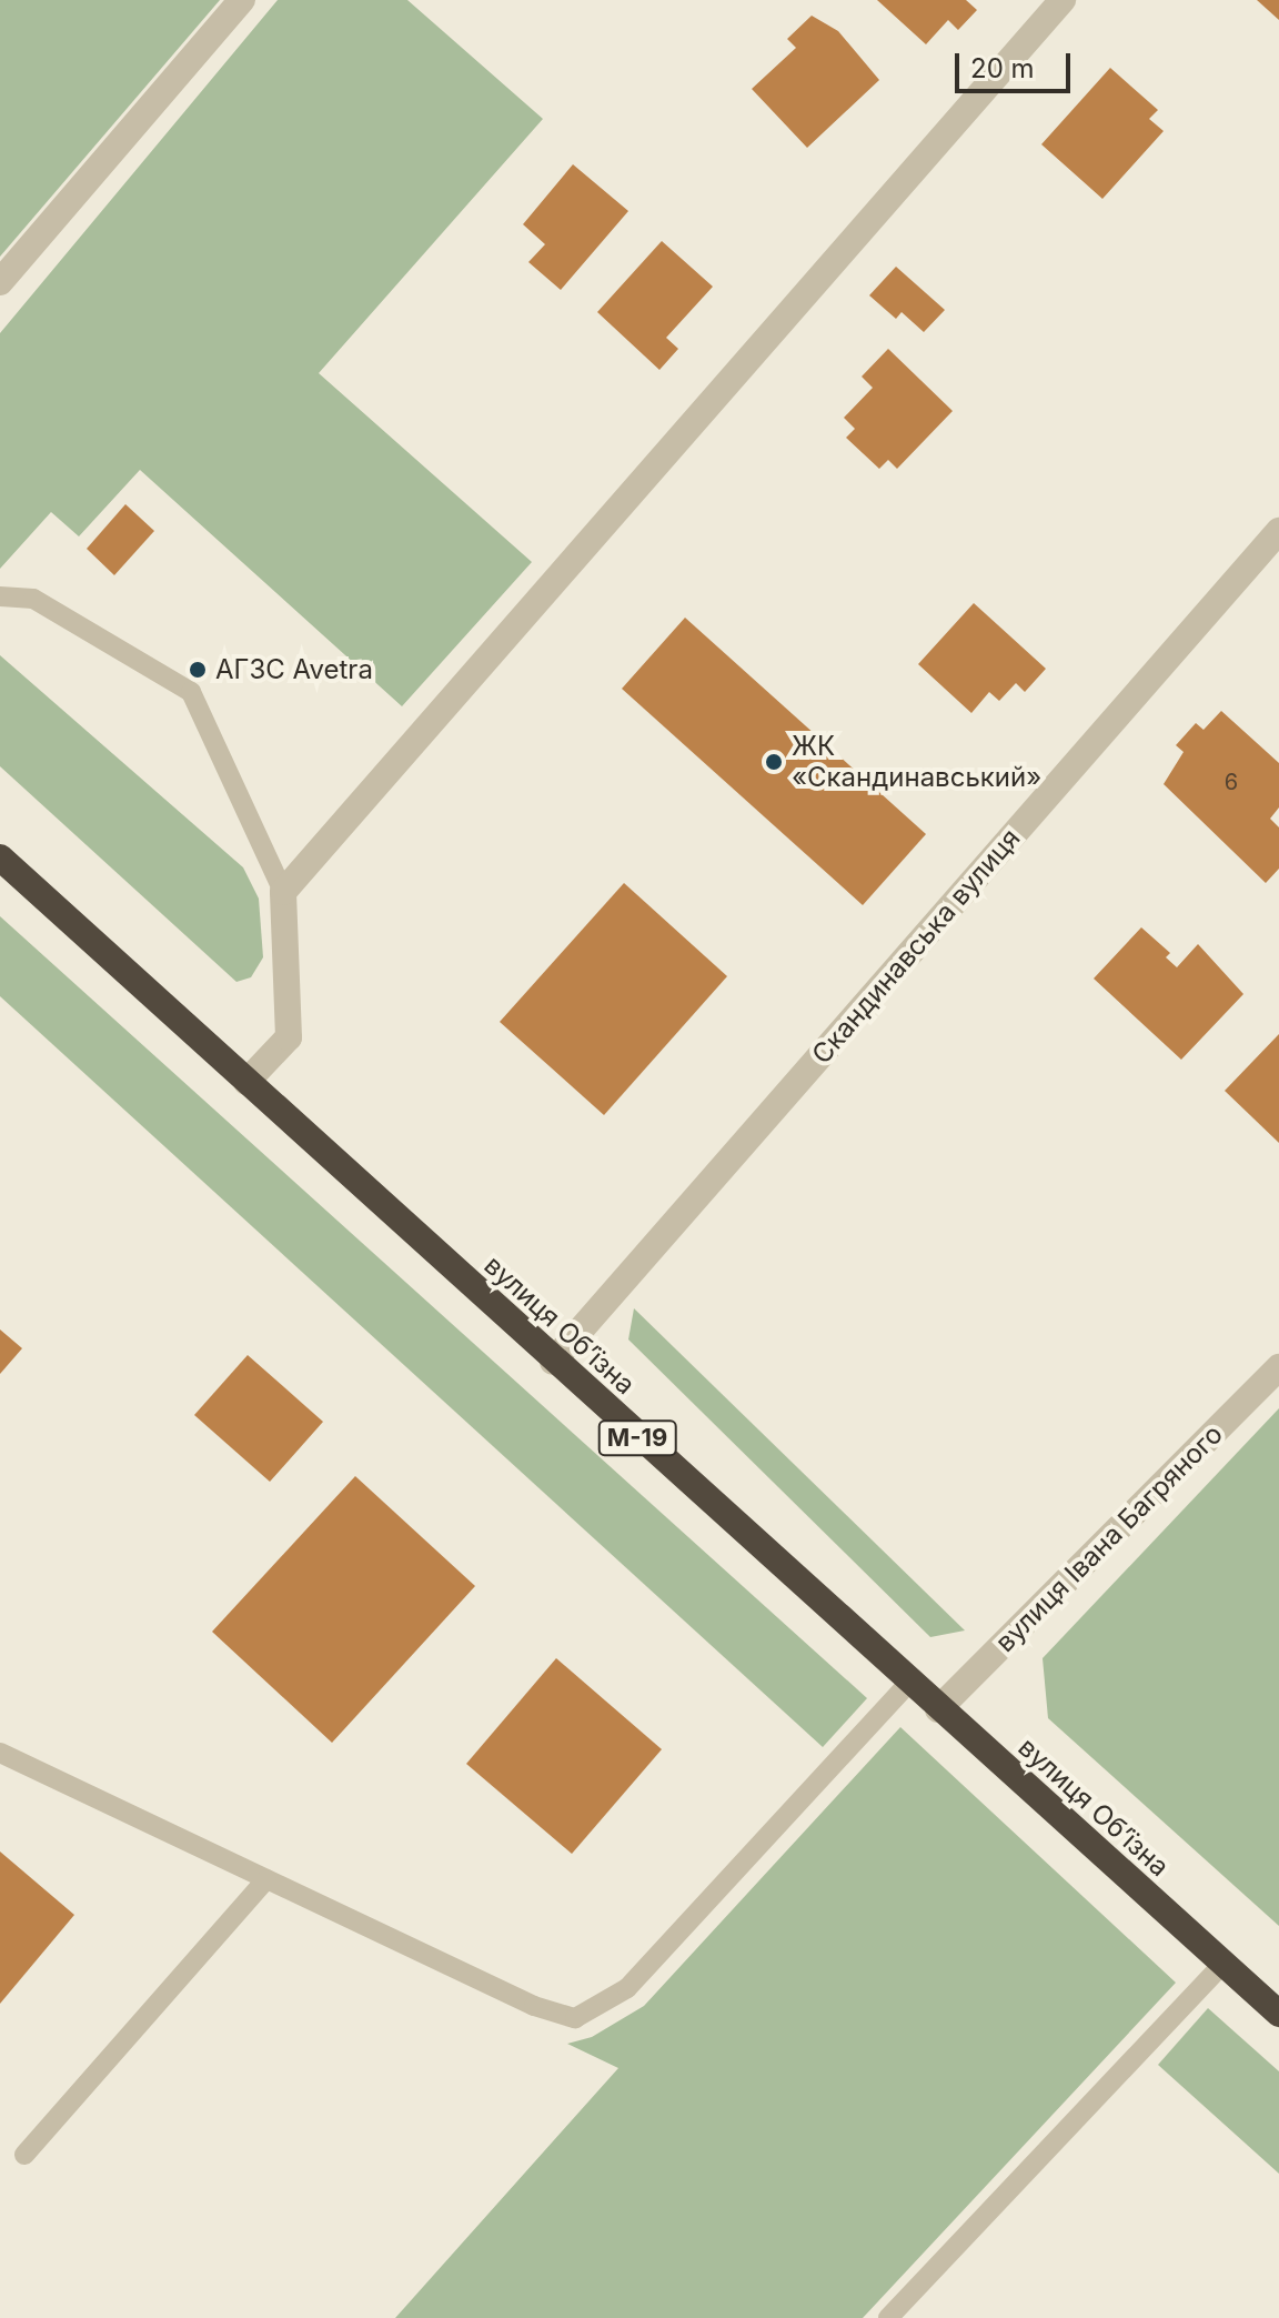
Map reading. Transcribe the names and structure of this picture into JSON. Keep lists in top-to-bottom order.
{
  "streets": {
    "highway": ["вулиця Об’їзна", "М-19"],
    "street": ["Скандинавська вулиця", "вулиця Івана Багряного"]
  },
  "crossings": [
    ["Скандинавська вулиця", "вулиця Об’їзна"],
    ["вулиця Об’їзна", "вулиця Івана Багряного"]
  ],
  "places": ["АГЗС Avetra", "ЖК «Скандинавський»"],
  "house_numbers": ["6"],
  "scale_bar": "20 m"
}
